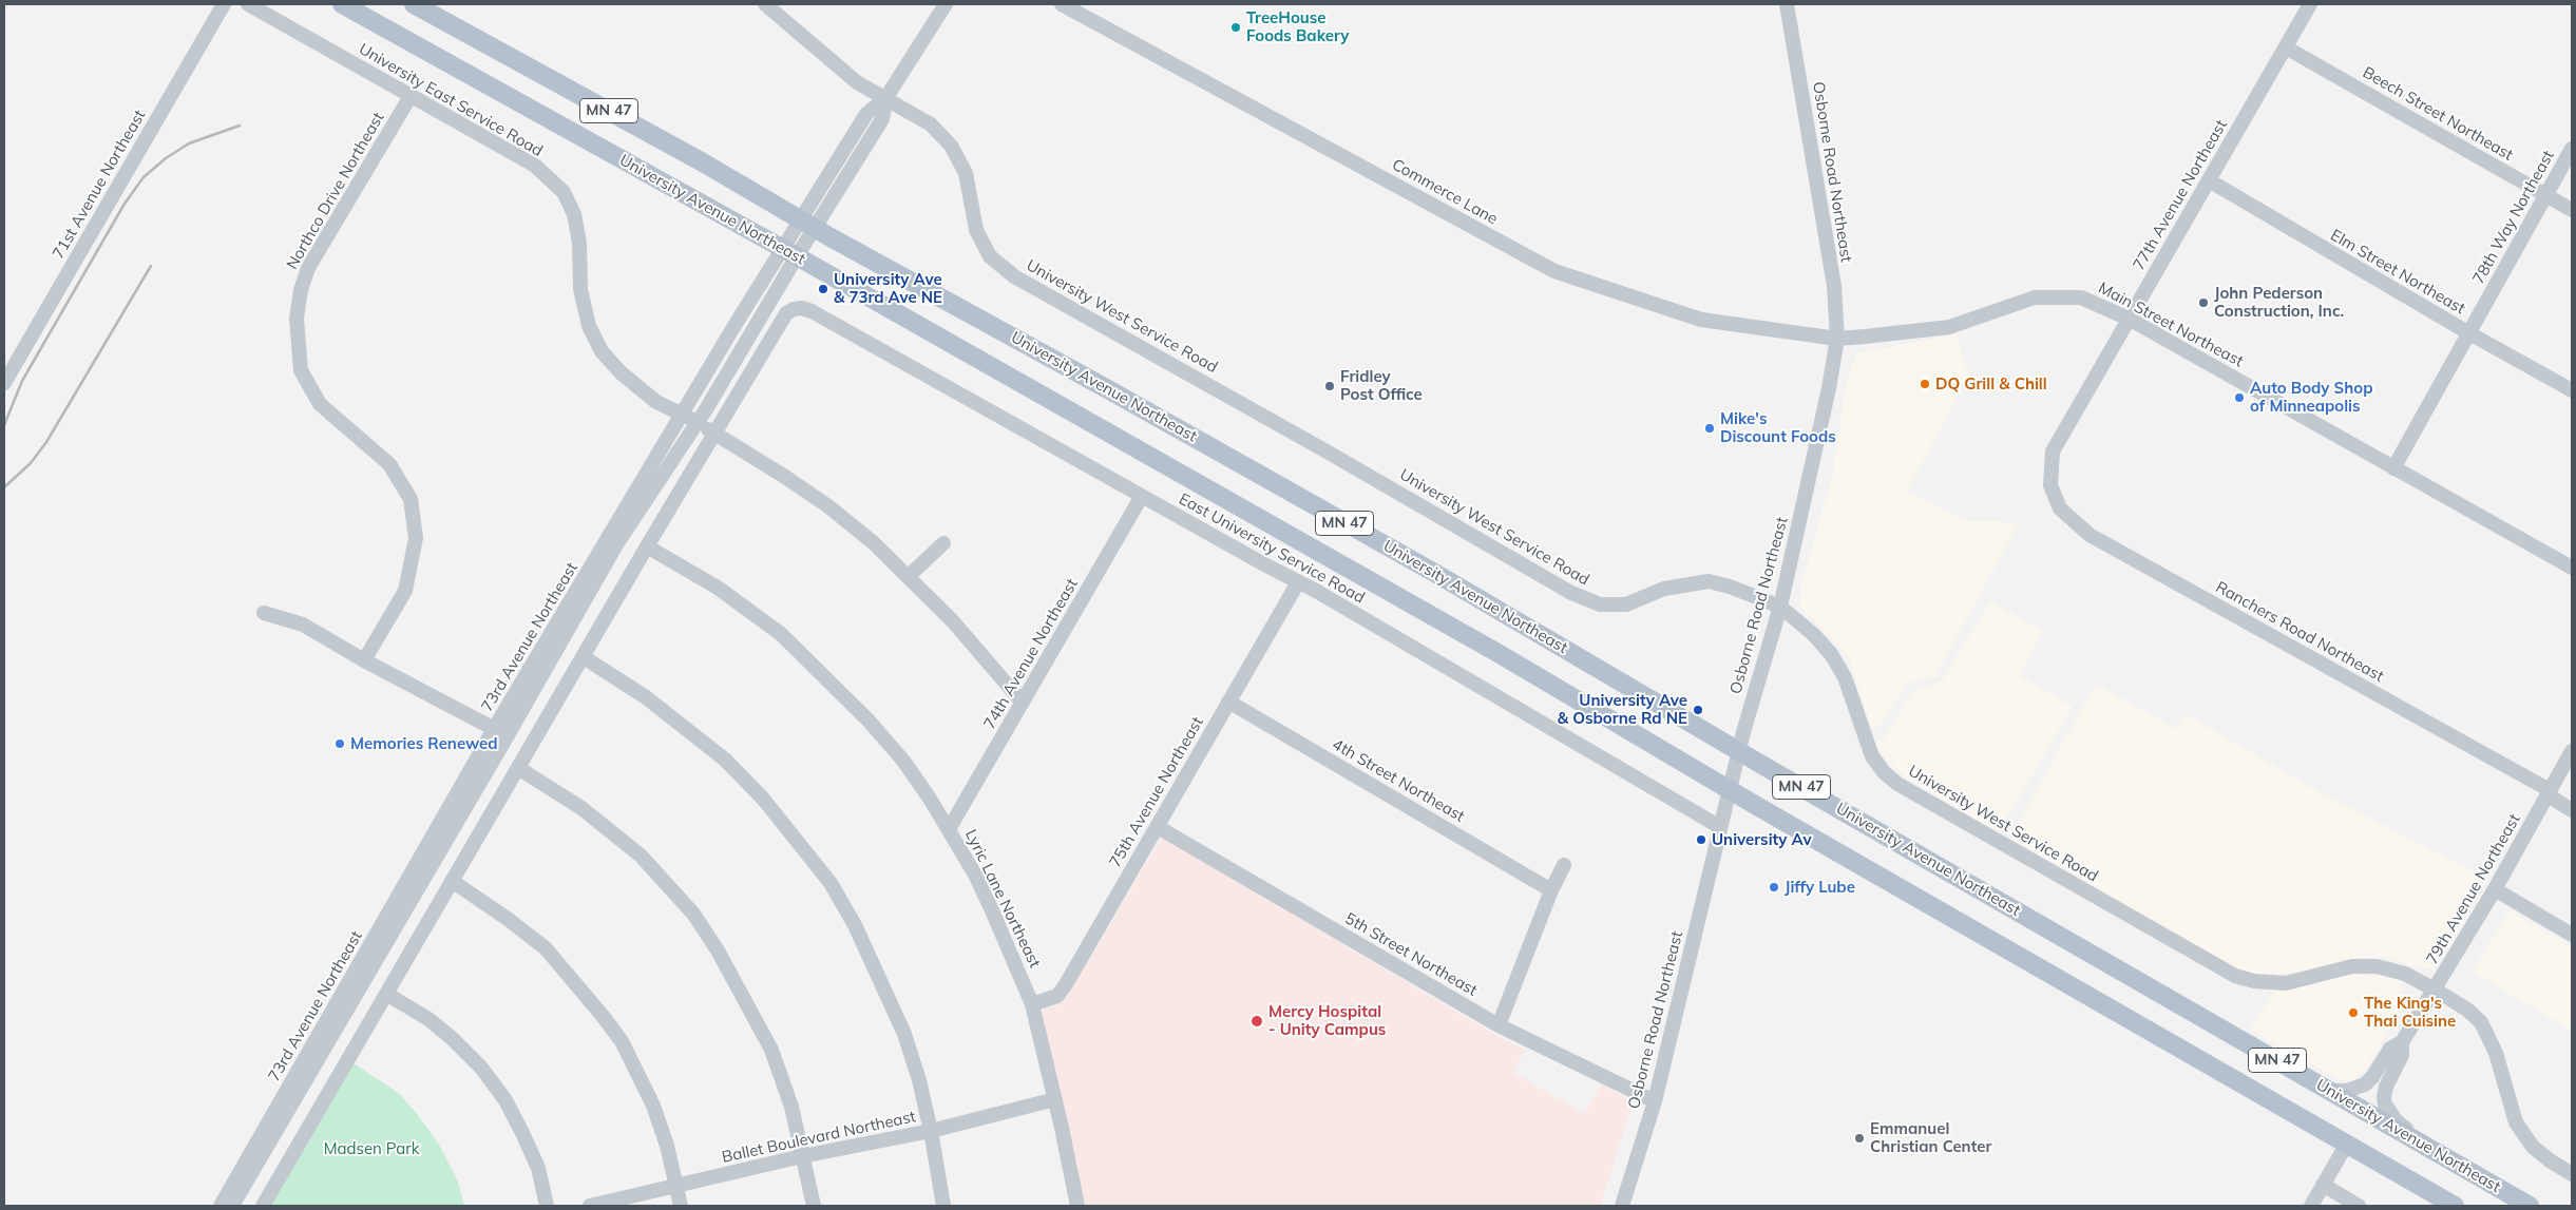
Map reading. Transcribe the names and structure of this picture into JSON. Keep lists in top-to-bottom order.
{
  "streets": {
    "main road": ["MN 47", "University Avenue Northeast"],
    "street": [
      "University East Service Road",
      "Beech Street Northeast",
      "Osborne Road Northeast",
      "71st Avenue Northeast",
      "Northco Drive Northeast",
      "Commerce Lane",
      "77th Avenue Northeast",
      "78th Way Northeast",
      "Elm Street Northeast",
      "University West Service Road",
      "Main Street Northeast",
      "East University Service Road",
      "Ranchers Road Northeast",
      "73rd Avenue Northeast",
      "74th Avenue Northeast",
      "4th Street Northeast",
      "75th Avenue Northeast",
      "79th Avenue Northeast",
      "Lyric Lane Northeast",
      "5th Street Northeast",
      "Ballet Boulevard Northeast"
    ]
  },
  "crossings": [
    ["University East Service Road", "Northco Drive Northeast"],
    ["University East Service Road", "East University Service Road"],
    ["University East Service Road", "73rd Avenue Northeast"],
    ["University East Service Road", "74th Avenue Northeast"],
    ["Beech Street Northeast", "77th Avenue Northeast"],
    ["Beech Street Northeast", "78th Way Northeast"],
    ["Osborne Road Northeast", "Commerce Lane"],
    ["Osborne Road Northeast", "University Avenue Northeast"],
    ["Osborne Road Northeast", "University West Service Road"],
    ["Osborne Road Northeast", "Main Street Northeast"],
    ["Osborne Road Northeast", "East University Service Road"],
    ["Osborne Road Northeast", "5th Street Northeast"],
    ["Commerce Lane", "Main Street Northeast"],
    ["77th Avenue Northeast", "Elm Street Northeast"],
    ["77th Avenue Northeast", "Main Street Northeast"],
    ["77th Avenue Northeast", "Ranchers Road Northeast"],
    ["University Avenue Northeast", "73rd Avenue Northeast"],
    ["University Avenue Northeast", "79th Avenue Northeast"],
    ["78th Way Northeast", "Elm Street Northeast"],
    ["78th Way Northeast", "Main Street Northeast"],
    ["University West Service Road", "73rd Avenue Northeast"],
    ["University West Service Road", "79th Avenue Northeast"],
    ["East University Service Road", "74th Avenue Northeast"],
    ["East University Service Road", "75th Avenue Northeast"],
    ["Ranchers Road Northeast", "79th Avenue Northeast"],
    ["74th Avenue Northeast", "Lyric Lane Northeast"],
    ["4th Street Northeast", "75th Avenue Northeast"],
    ["75th Avenue Northeast", "Lyric Lane Northeast"],
    ["75th Avenue Northeast", "5th Street Northeast"],
    ["Lyric Lane Northeast", "Ballet Boulevard Northeast"]
  ],
  "parks": ["Madsen Park"],
  "places": [
    "TreeHouse Foods Bakery",
    "University Ave & 73rd Ave NE",
    "John Pederson Construction, Inc.",
    "DQ Grill & Chill",
    "Fridley Post Office",
    "Auto Body Shop of Minneapolis",
    "Mike's Discount Foods",
    "University Ave & Osborne Rd NE",
    "Memories Renewed",
    "University Av",
    "Jiffy Lube",
    "The King's Thai Cuisine",
    "Mercy Hospital - Unity Campus",
    "Emmanuel Christian Center"
  ]
}
